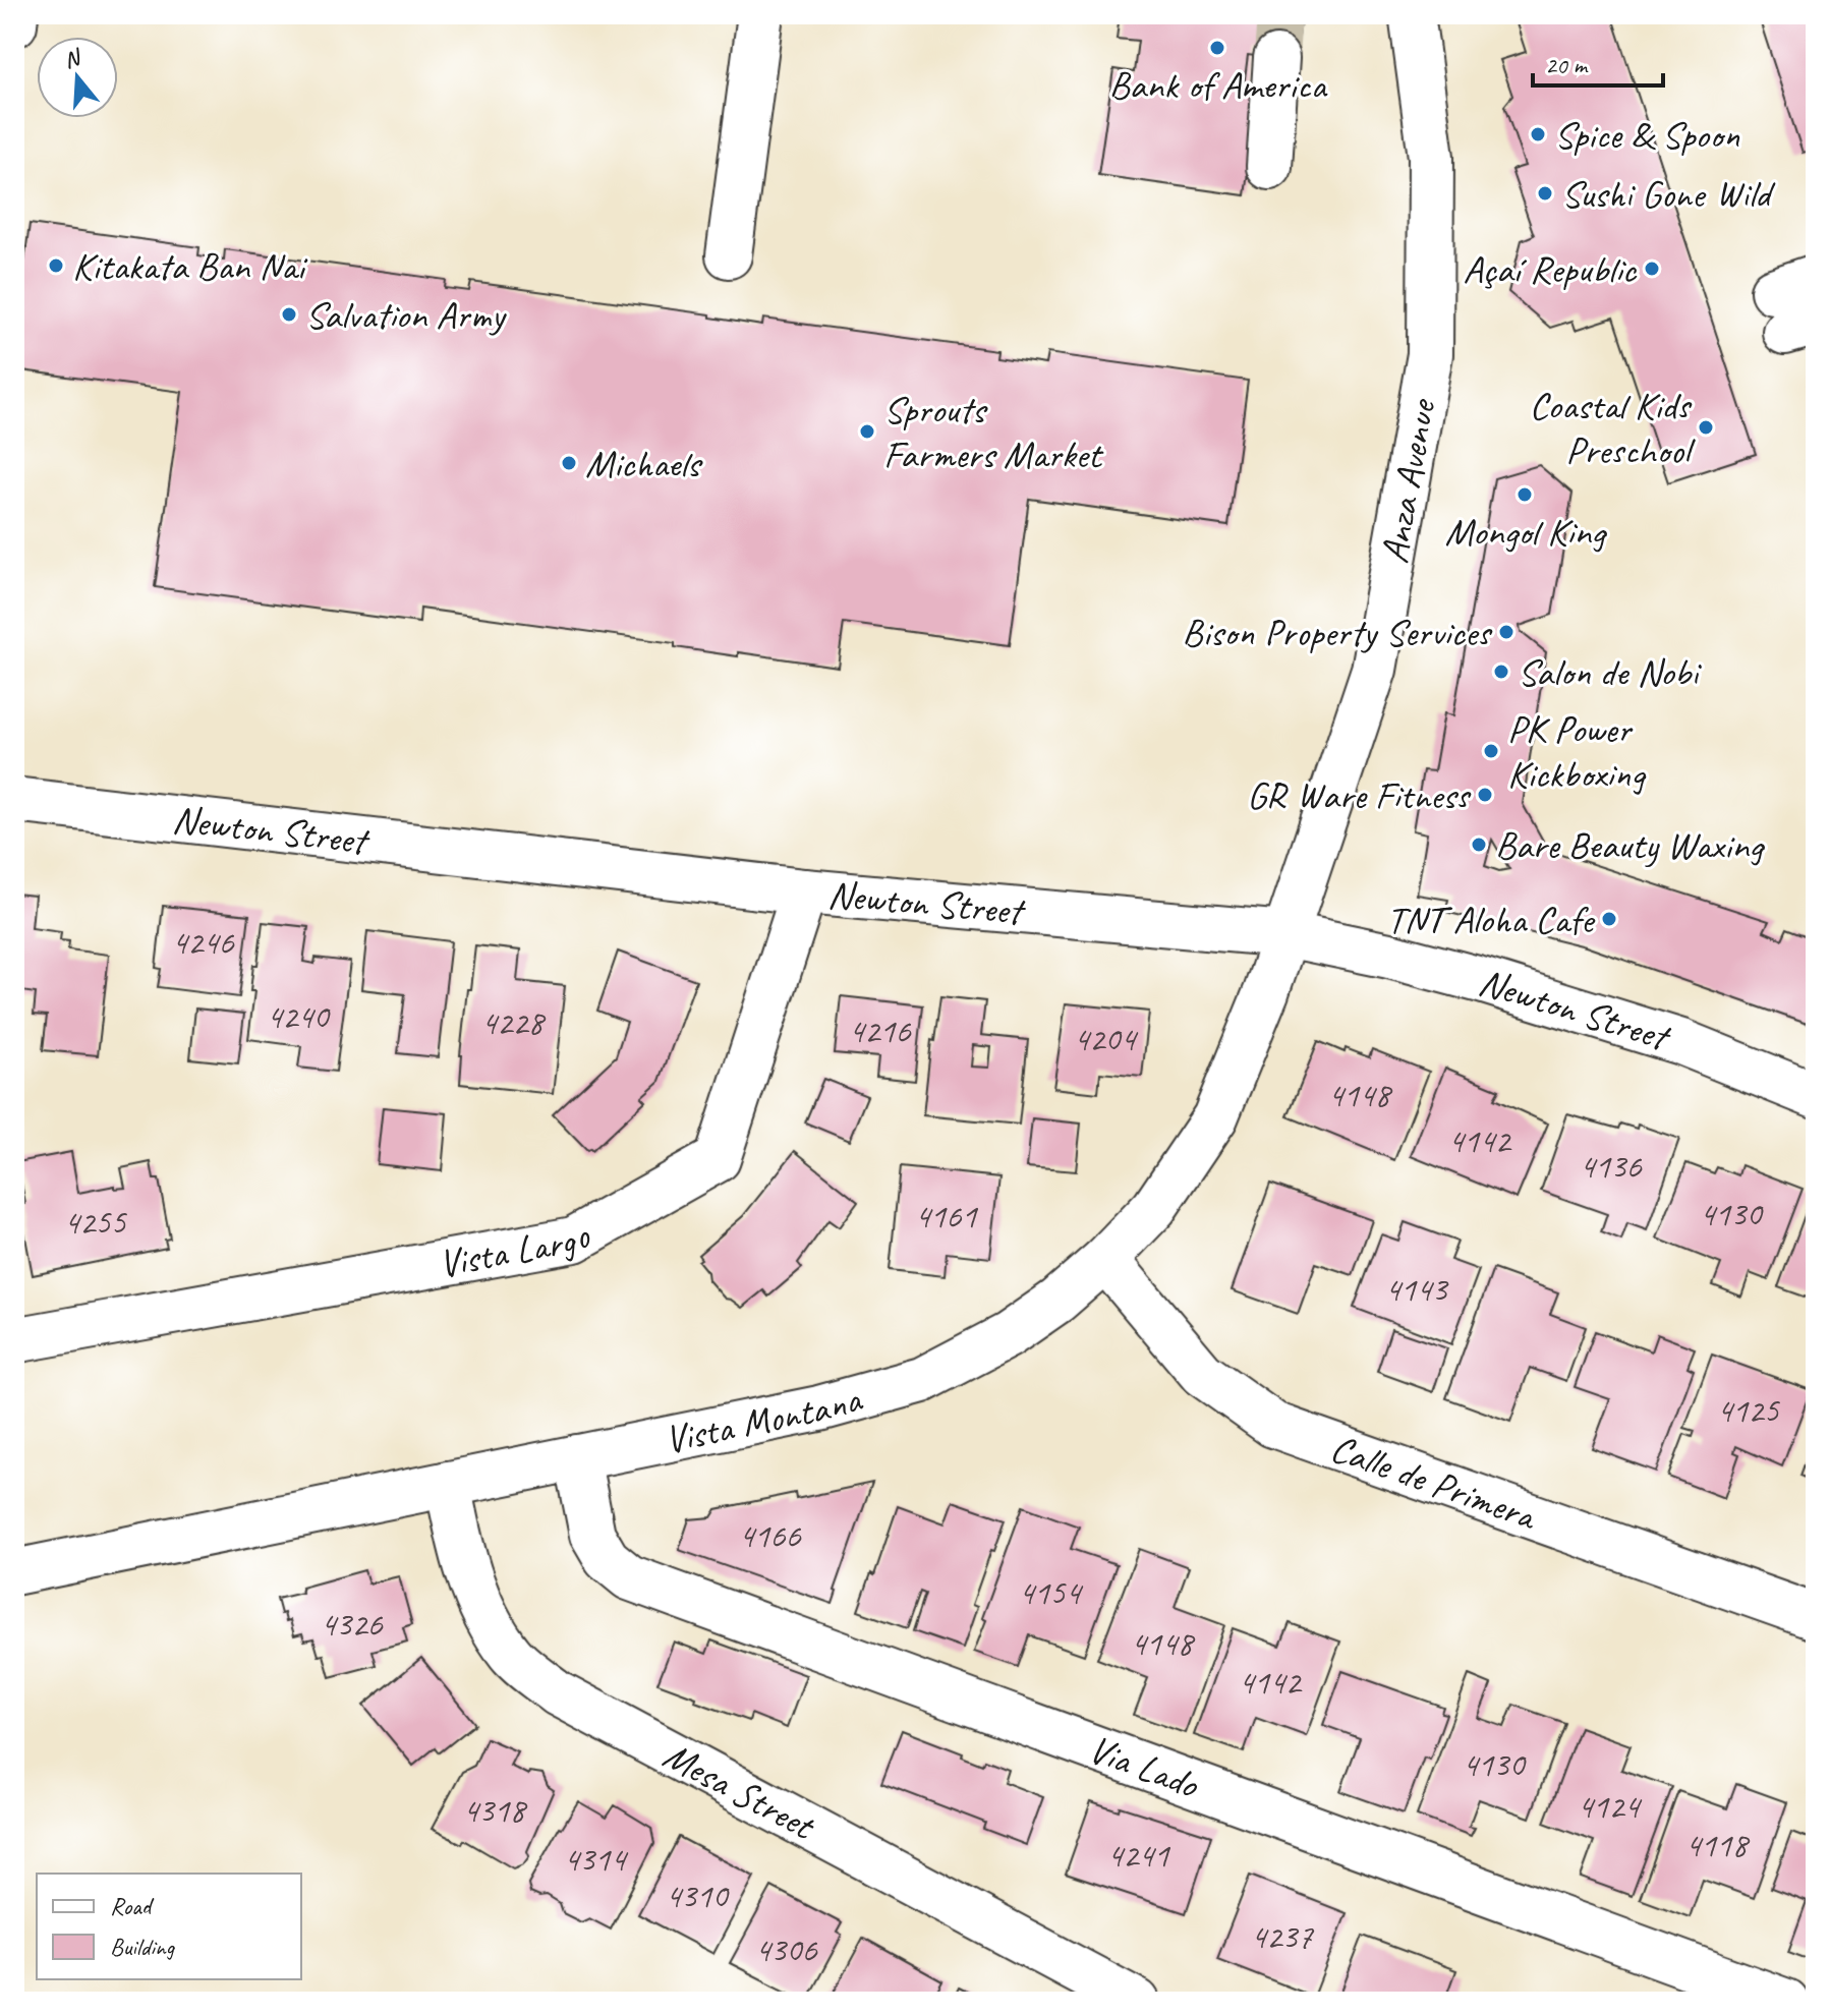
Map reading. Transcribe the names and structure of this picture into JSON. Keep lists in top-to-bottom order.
{
  "streets": {
    "street": [
      "Anza Avenue",
      "Newton Street",
      "Vista Largo",
      "Vista Montana",
      "Calle de Primera",
      "Via Lado",
      "Mesa Street"
    ]
  },
  "crossings": [
    ["Anza Avenue", "Newton Street"],
    ["Anza Avenue", "Vista Montana"],
    ["Newton Street", "Vista Largo"],
    ["Newton Street", "Vista Montana"],
    ["Vista Montana", "Calle de Primera"],
    ["Vista Montana", "Via Lado"],
    ["Vista Montana", "Mesa Street"]
  ],
  "places": [
    "Bank of America",
    "Spice & Spoon",
    "Sushi Gone Wild",
    "Kitakata Ban Nai",
    "Açaí Republic",
    "Salvation Army",
    "Coastal Kids Preschool",
    "Sprouts Farmers Market",
    "Michaels",
    "Mongol King",
    "Bison Property Services",
    "Salon de Nobi",
    "PK Power Kickboxing",
    "GR Ware Fitness",
    "Bare Beauty Waxing",
    "TNT Aloha Cafe"
  ],
  "house_numbers": [
    "4246",
    "4240",
    "4228",
    "4216",
    "4204",
    "4148",
    "4142",
    "4136",
    "4130",
    "4161",
    "4255",
    "4143",
    "4125",
    "4166",
    "4154",
    "4326",
    "4148",
    "4142",
    "4130",
    "4124",
    "4318",
    "4118",
    "4241",
    "4314",
    "4310",
    "4237",
    "4306"
  ],
  "legend": ["Road", "Building"],
  "scale_bar": "20 m",
  "north": "top"
}
